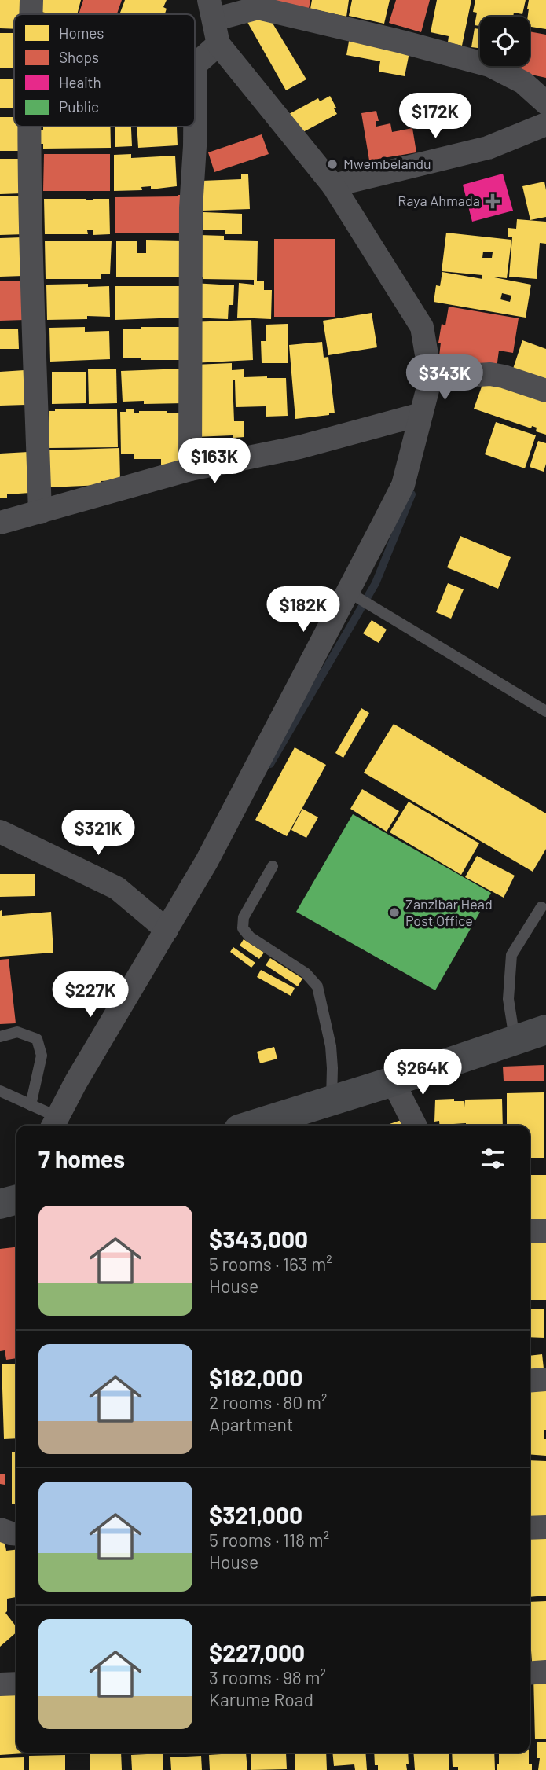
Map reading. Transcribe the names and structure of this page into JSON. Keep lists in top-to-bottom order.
{
  "places": {
    "other": ["Mwembelandu", "Zanzibar Head Post Office"],
    "health": ["Raya Ahmada"]
  },
  "legend": [
    "Homes",
    "Shops",
    "Health",
    "Public"
  ],
  "page": {
    "price": [
      "$172K",
      "$343K",
      "$163K",
      "$182K",
      "$321K",
      "$227K",
      "$264K"
    ],
    "heading": "7 homes",
    "list": [
      {
        "name": "$343,000",
        "note": "5 rooms · 163 m² · House"
      },
      {
        "name": "$182,000",
        "note": "2 rooms · 80 m² · Apartment"
      },
      {
        "name": "$321,000",
        "note": "5 rooms · 118 m² · House"
      },
      {
        "name": "$227,000",
        "note": "3 rooms · 98 m² · Karume Road"
      }
    ]
  }
}
